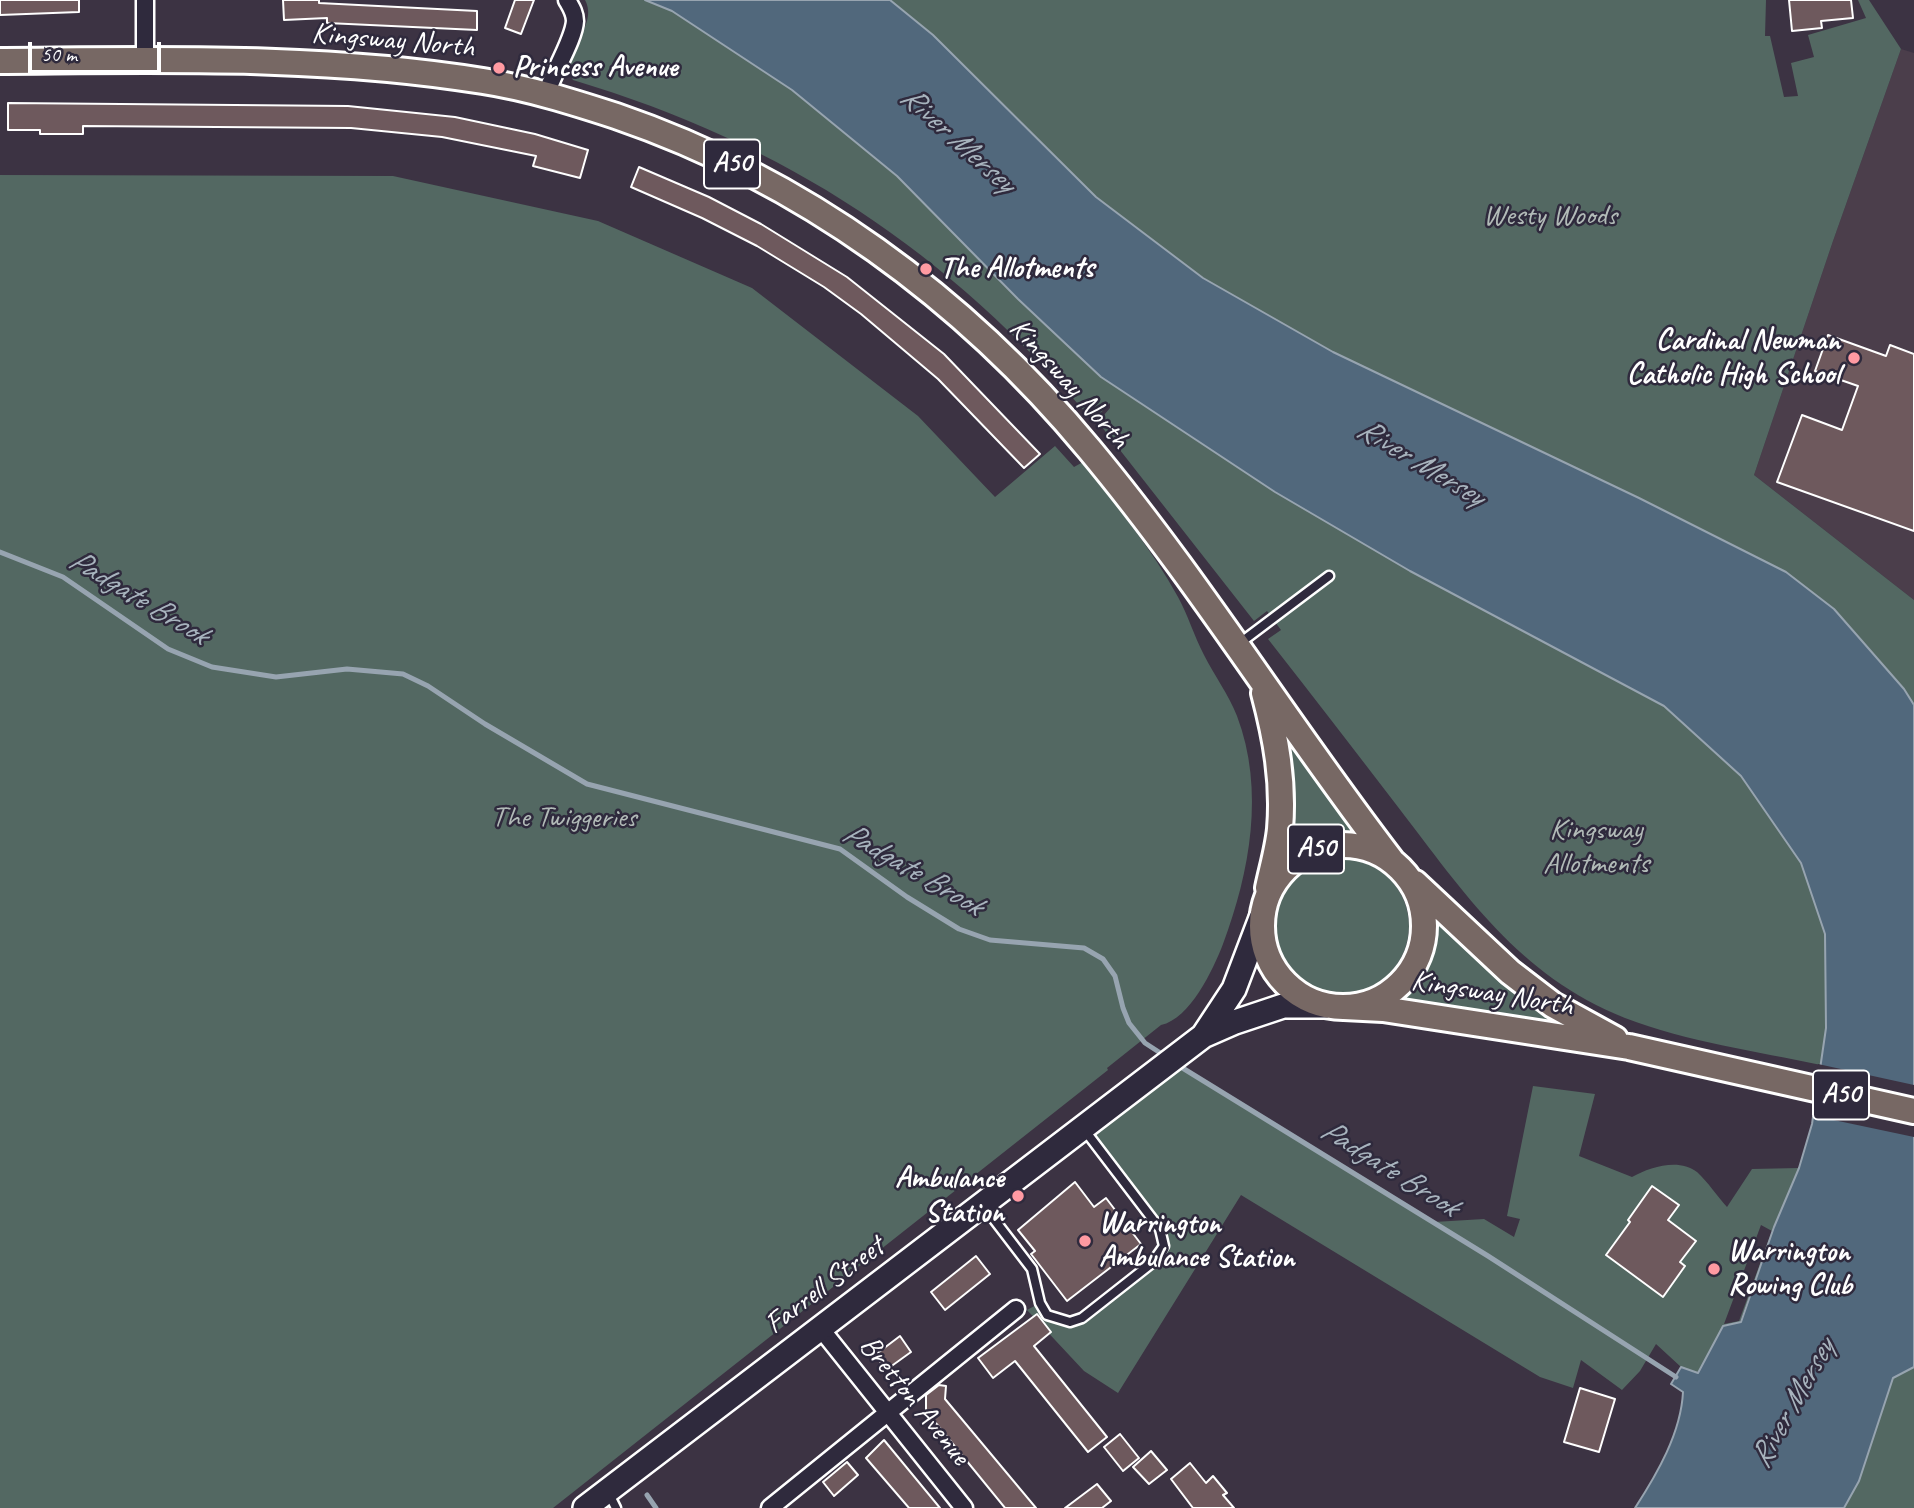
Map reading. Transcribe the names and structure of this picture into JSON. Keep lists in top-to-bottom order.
{
  "streets": {
    "main road": ["Kingsway North", "A50"],
    "street": ["Farrell Street", "Bretton Avenue"]
  },
  "crossings": [
    ["Kingsway North", "A50"],
    ["Kingsway North", "Farrell Street"],
    ["A50", "Farrell Street"],
    ["Farrell Street", "Bretton Avenue"]
  ],
  "water": ["River Mersey", "Padgate Brook"],
  "parks": ["Westy Woods", "The Twiggeries", "Kingsway Allotments"],
  "places": [
    "Princess Avenue",
    "The Allotments",
    "Cardinal Newman Catholic High School",
    "Ambulance Station",
    "Warrington Ambulance Station",
    "Warrington Rowing Club"
  ],
  "scale_bar": "50 m"
}
